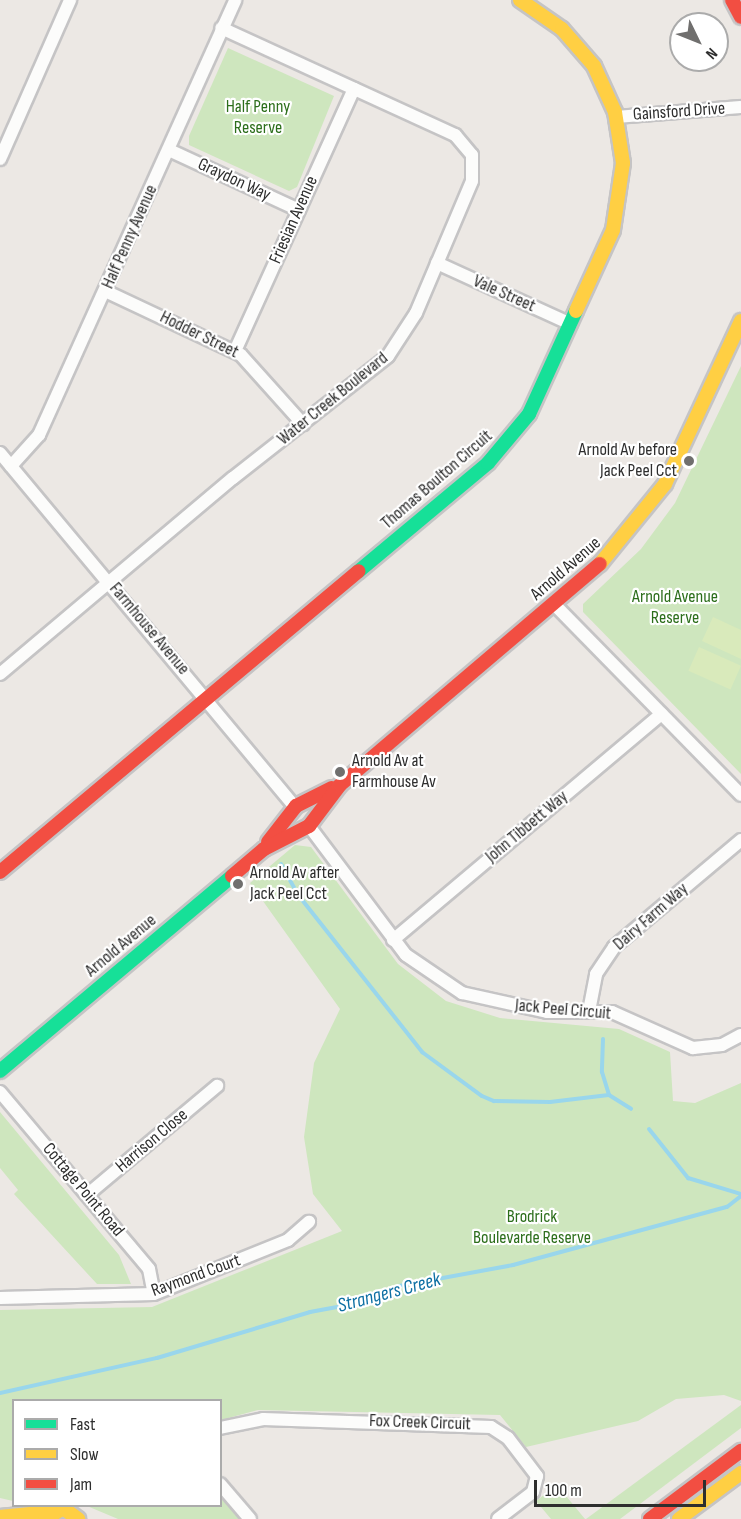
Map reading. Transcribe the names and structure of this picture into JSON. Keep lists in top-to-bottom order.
{
  "streets": {
    "street": [
      "Gainsford Drive",
      "Graydon Way",
      "Friesian Avenue",
      "Half Penny Avenue",
      "Vale Street",
      "Hodder Street",
      "Water Creek Boulevard",
      "Thomas Boulton Circuit",
      "Arnold Avenue",
      "Farmhouse Avenue",
      "John Tibbett Way",
      "Dairy Farm Way",
      "Jack Peel Circuit",
      "Harrison Close",
      "Cottage Point Road",
      "Raymond Court",
      "Fox Creek Circuit"
    ]
  },
  "crossings": [
    ["Gainsford Drive", "Thomas Boulton Circuit"],
    ["Graydon Way", "Friesian Avenue"],
    ["Graydon Way", "Half Penny Avenue"],
    ["Friesian Avenue", "Hodder Street"],
    ["Friesian Avenue", "Water Creek Boulevard"],
    ["Half Penny Avenue", "Hodder Street"],
    ["Half Penny Avenue", "Water Creek Boulevard"],
    ["Half Penny Avenue", "Farmhouse Avenue"],
    ["Vale Street", "Water Creek Boulevard"],
    ["Vale Street", "Thomas Boulton Circuit"],
    ["Hodder Street", "Water Creek Boulevard"],
    ["Water Creek Boulevard", "Farmhouse Avenue"],
    ["Thomas Boulton Circuit", "Farmhouse Avenue"],
    ["Arnold Avenue", "Farmhouse Avenue"],
    ["Arnold Avenue", "Jack Peel Circuit"],
    ["John Tibbett Way", "Jack Peel Circuit"],
    ["Dairy Farm Way", "Jack Peel Circuit"],
    ["Harrison Close", "Cottage Point Road"],
    ["Cottage Point Road", "Raymond Court"]
  ],
  "water": ["Strangers Creek"],
  "parks": ["Half Penny Reserve", "Arnold Avenue Reserve", "Brodrick Boulevarde Reserve"],
  "places": ["Arnold Av before Jack Peel Cct", "Arnold Av at Farmhouse Av", "Arnold Av after Jack Peel Cct"],
  "legend": ["Fast", "Slow", "Jam"],
  "scale_bar": "100 m",
  "north": "bottom right"
}
